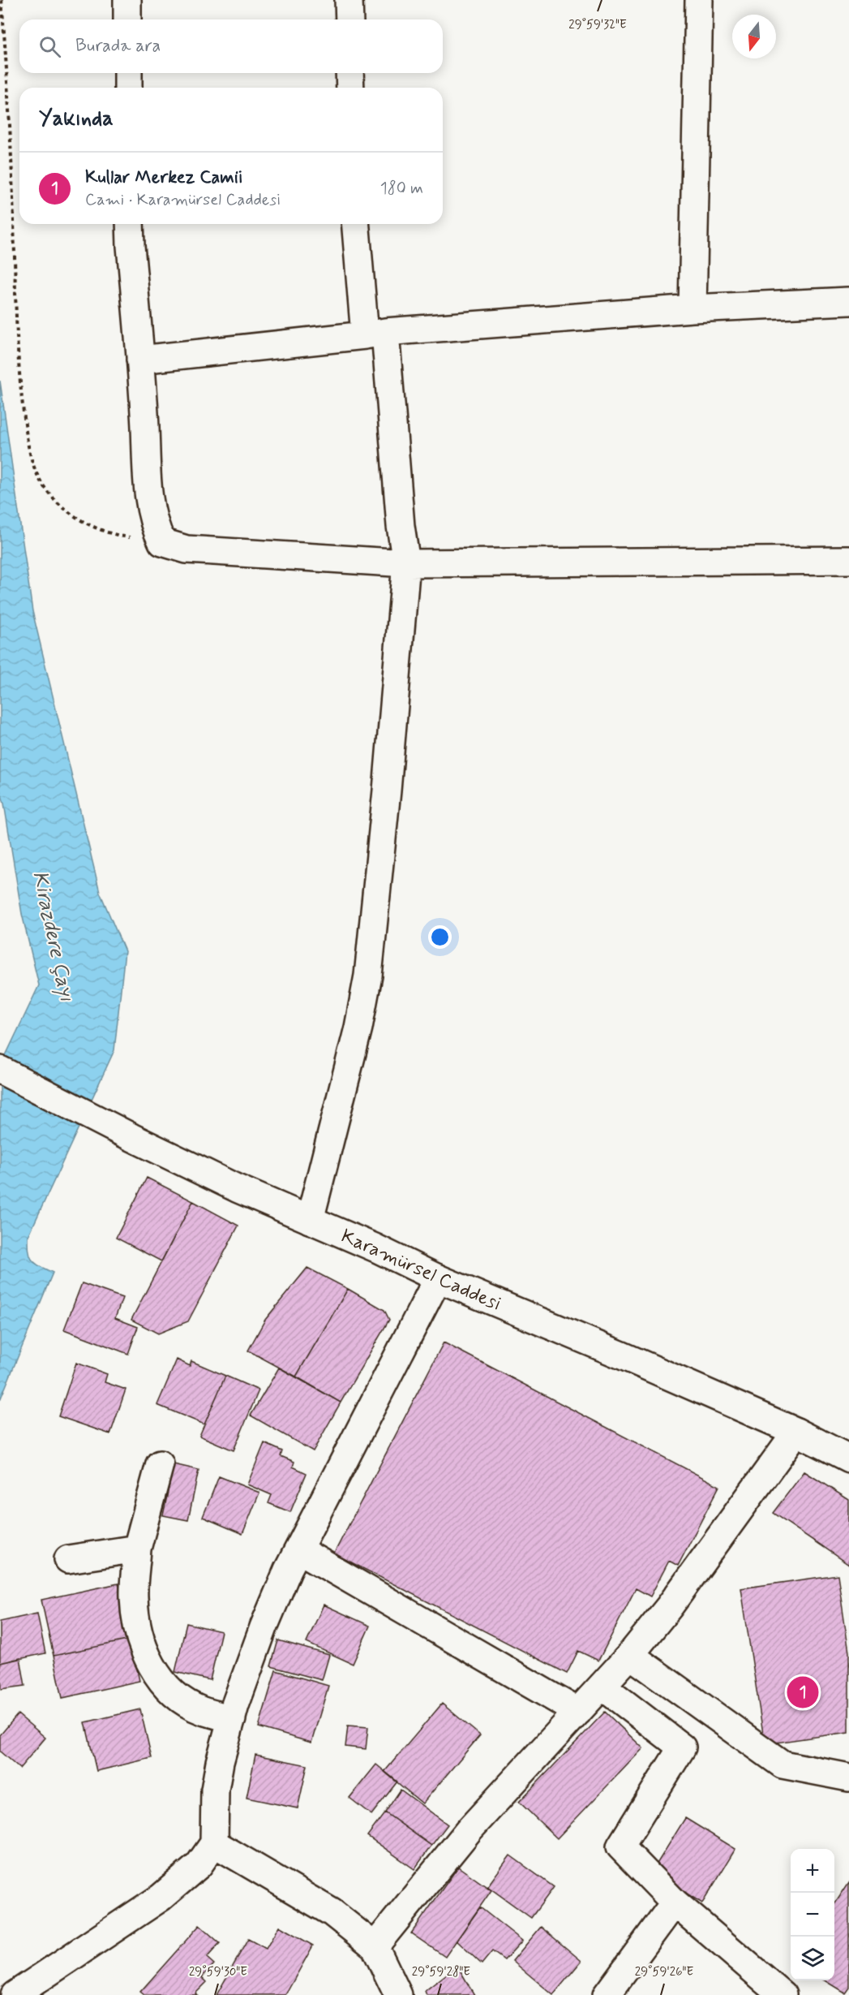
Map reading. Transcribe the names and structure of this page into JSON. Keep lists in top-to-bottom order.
{
  "streets": {
    "street": ["Karamürsel Caddesi"]
  },
  "water": ["Kirazdere Çayı"],
  "north": "bottom",
  "page": {
    "search": "Burada ara",
    "heading": "Yakında",
    "list": [
      {
        "mark": "1",
        "name": "Kullar Merkez Camii",
        "note": "Cami · Karamürsel Caddesi",
        "value": "180 m"
      }
    ],
    "pins": "1",
    "map_buttons": ["+", "−"]
  },
  "coordinates": [
    "29°59'32\"E",
    "29°59'30\"E",
    "29°59'28\"E",
    "29°59'26\"E"
  ]
}
